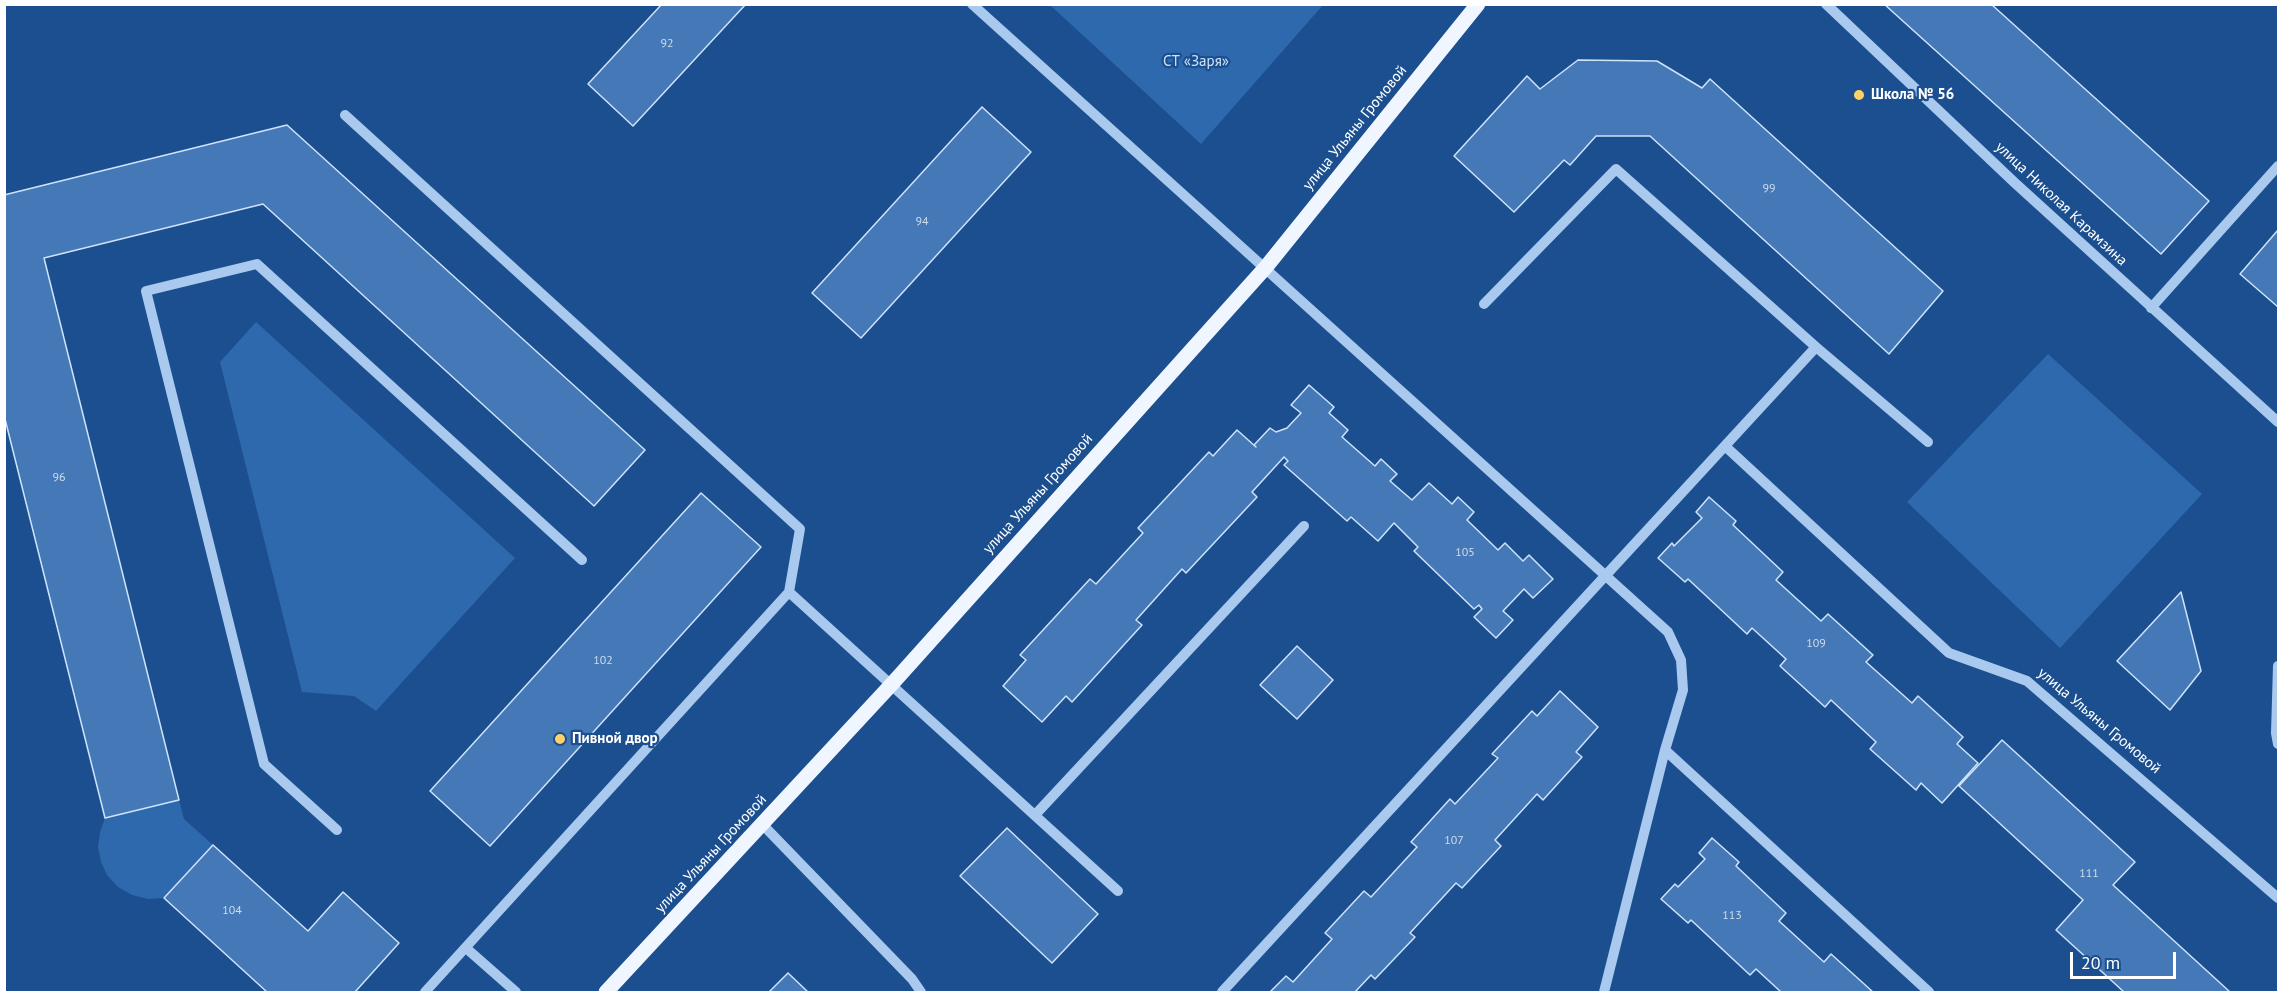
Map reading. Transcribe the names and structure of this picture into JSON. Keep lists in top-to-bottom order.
{
  "streets": {
    "main road": ["улица Ульяны Громовой"],
    "street": ["улица Николая Карамзина"]
  },
  "parks": ["СТ «Заря»"],
  "places": ["Школа № 56", "Пивной двор"],
  "house_numbers": [
    "92",
    "99",
    "94",
    "96",
    "105",
    "109",
    "102",
    "107",
    "111",
    "104",
    "113"
  ],
  "scale_bar": "20 m"
}
